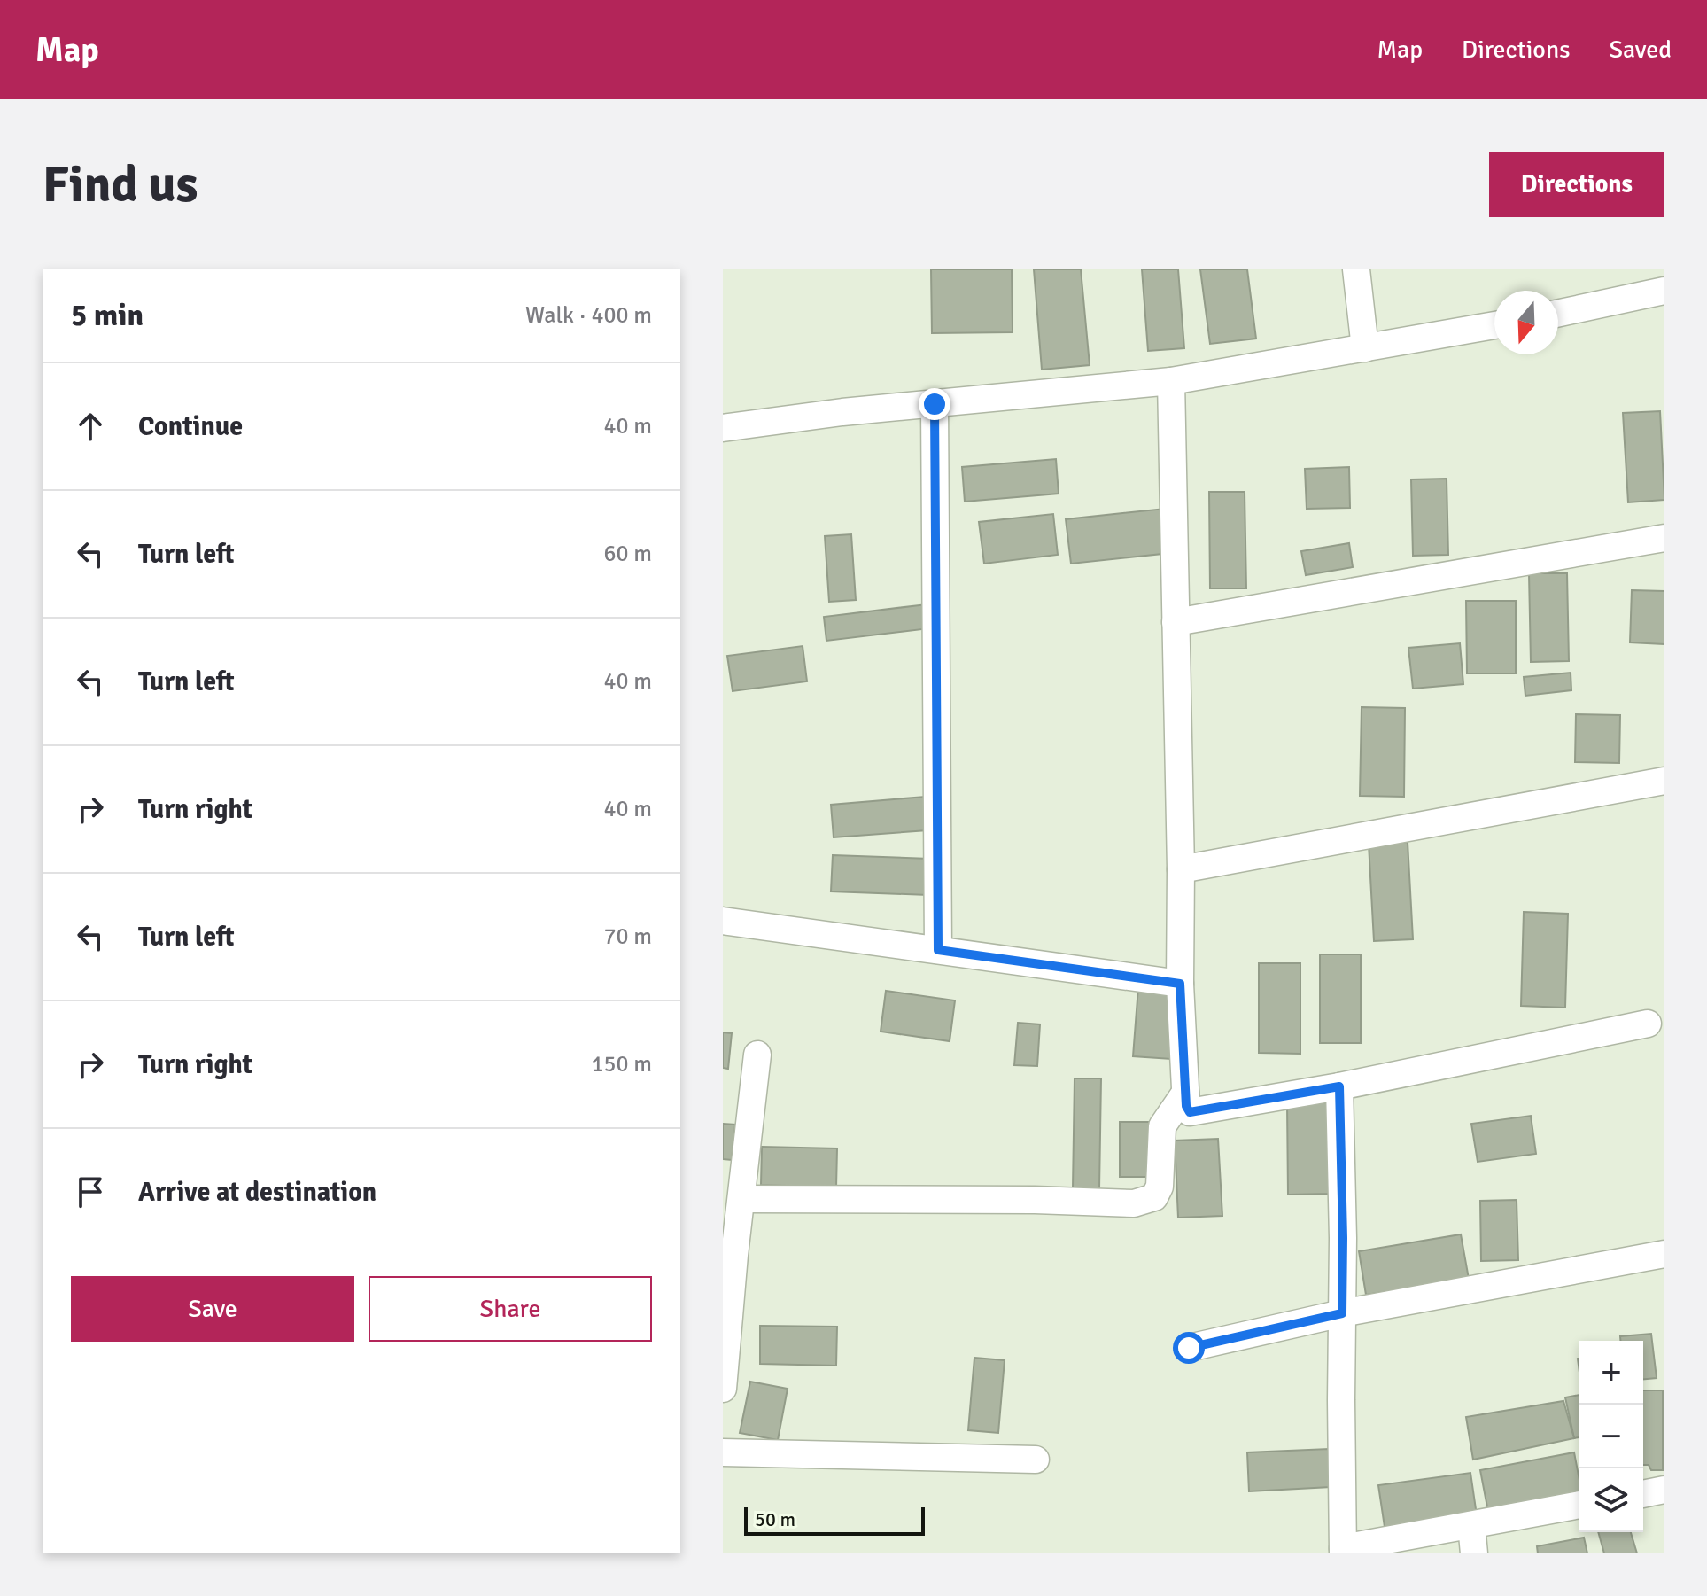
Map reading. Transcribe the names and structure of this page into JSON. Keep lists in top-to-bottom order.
{
  "scale_bar": "50 m",
  "north": "bottom",
  "page": {
    "header": "Map",
    "nav": ["Map", "Directions", "Saved"],
    "buttons": [
      "Directions",
      ["Save", "Share"]
    ],
    "title": "Find us",
    "heading": ["5 min", "Walk · 400 m"],
    "list": [
      ["Continue", "40 m"],
      ["Turn left", "60 m"],
      ["Turn left", "40 m"],
      ["Turn right", "40 m"],
      ["Turn left", "70 m"],
      ["Turn right", "150 m"],
      "Arrive at destination"
    ],
    "map_buttons": ["+", "−"],
    "scale": "50 m"
  }
}
